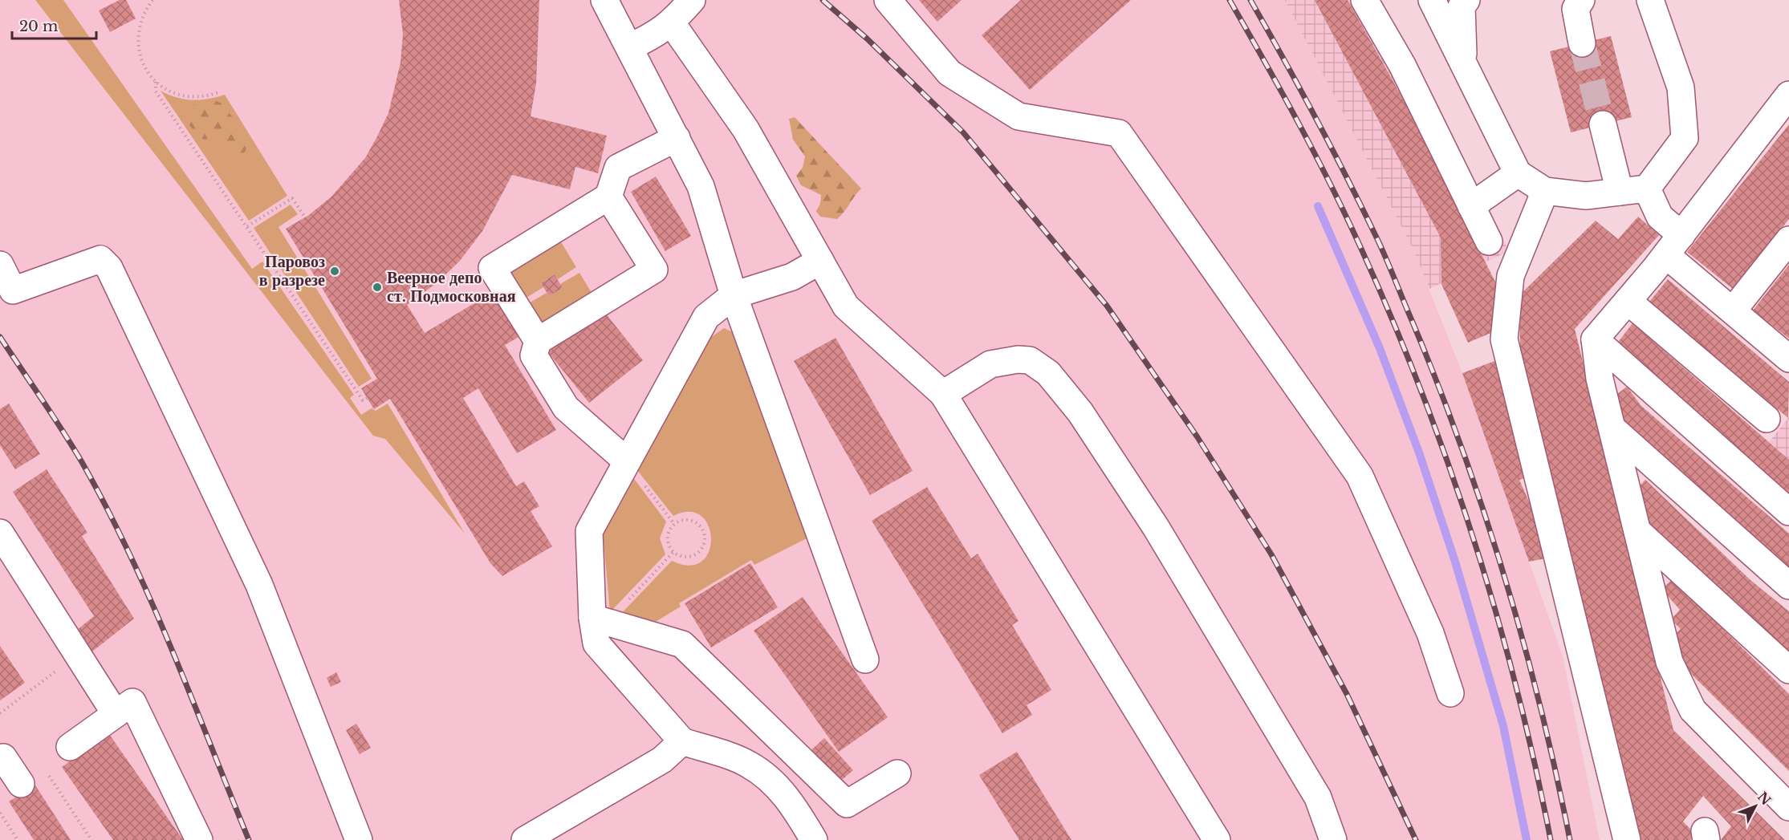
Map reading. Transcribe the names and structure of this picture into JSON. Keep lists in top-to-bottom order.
{
  "places": ["Паровоз в разрезе", "Веерное депо ст. Подмосковная"],
  "scale_bar": "20 m",
  "north": "top right"
}
